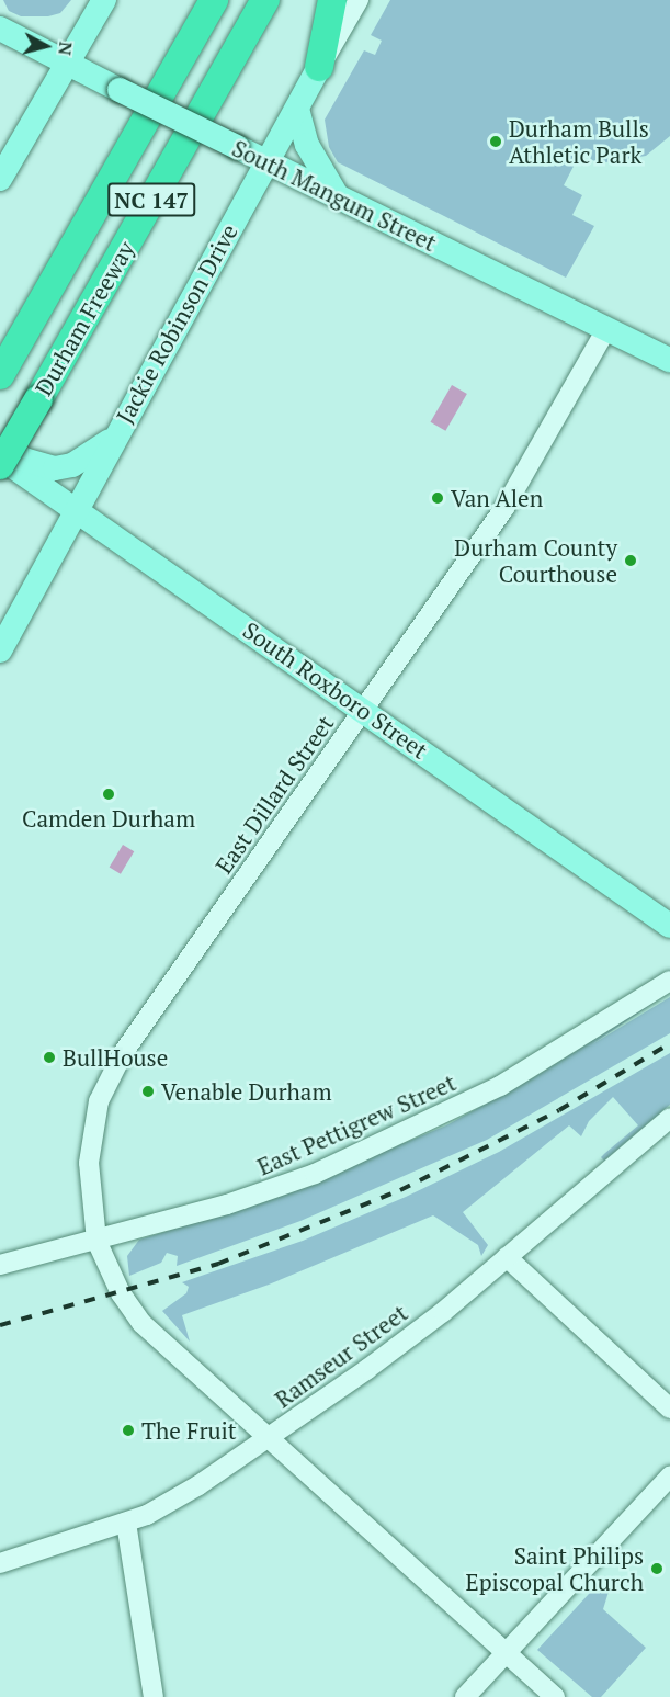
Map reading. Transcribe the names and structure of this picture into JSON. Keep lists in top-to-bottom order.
{
  "streets": {
    "highway": ["NC 147", "Durham Freeway"],
    "main road": ["South Mangum Street", "Jackie Robinson Drive", "South Roxboro Street"],
    "street": ["East Dillard Street", "East Pettigrew Street", "Ramseur Street"]
  },
  "crossings": [
    ["South Mangum Street", "Jackie Robinson Drive"],
    ["South Mangum Street", "East Dillard Street"],
    ["Durham Freeway", "South Roxboro Street"],
    ["Jackie Robinson Drive", "South Roxboro Street"],
    ["South Roxboro Street", "East Dillard Street"],
    ["East Dillard Street", "East Pettigrew Street"],
    ["East Dillard Street", "Ramseur Street"]
  ],
  "places": [
    "Durham Bulls Athletic Park",
    "Van Alen",
    "Durham County Courthouse",
    "Camden Durham",
    "BullHouse",
    "Venable Durham",
    "The Fruit",
    "Saint Philips Episcopal Church"
  ],
  "north": "right"
}
